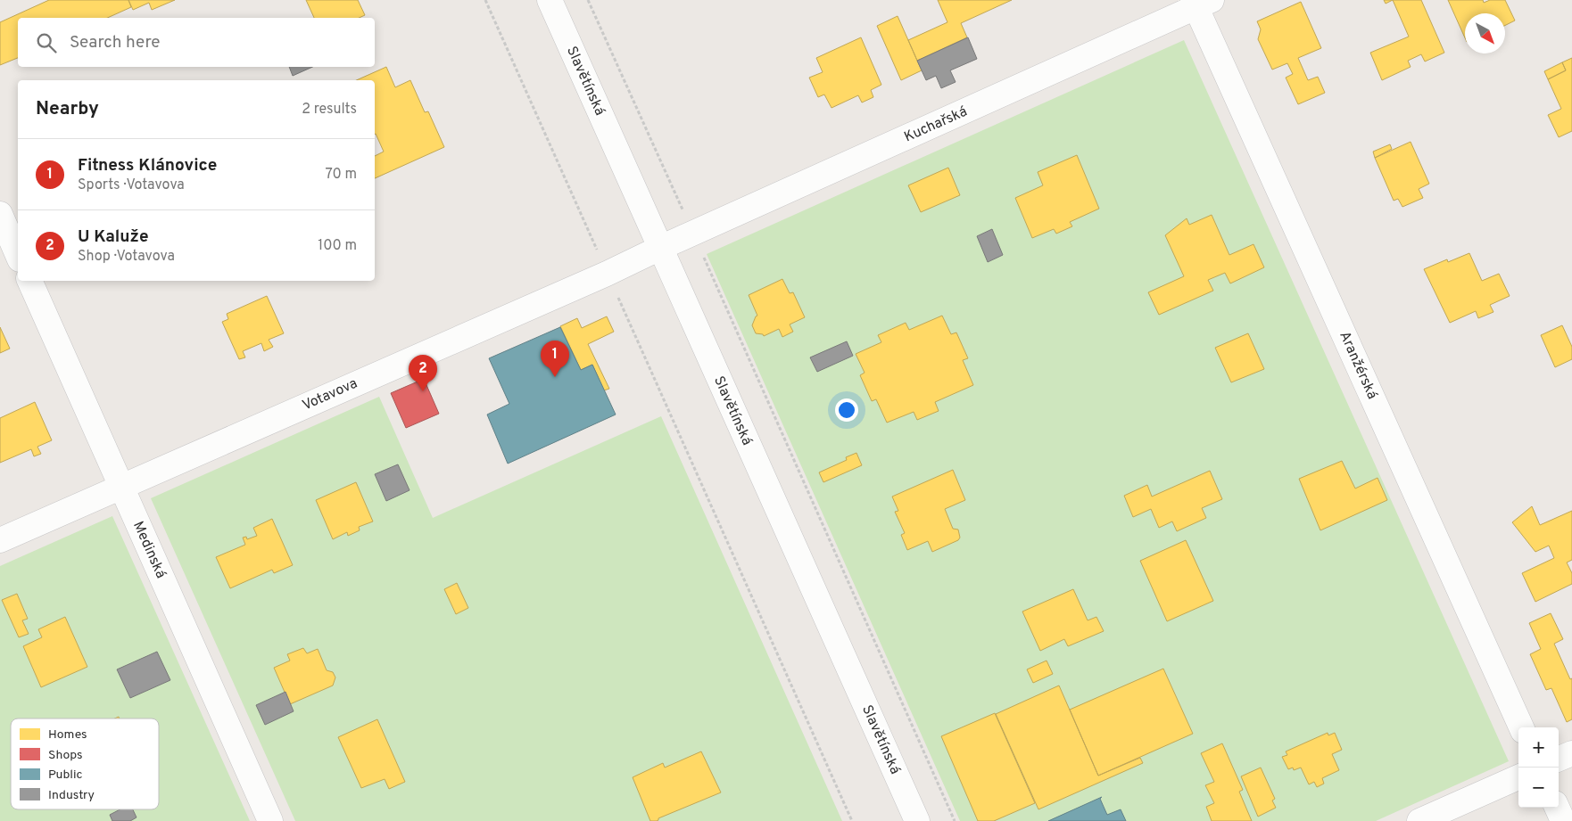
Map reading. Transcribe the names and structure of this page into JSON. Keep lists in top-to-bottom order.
{
  "streets": {
    "street": [
      "Slavětínská",
      "Kuchařská",
      "Aranžérská",
      "Votavova",
      "Medinská"
    ]
  },
  "crossings": [
    ["Slavětínská", "Kuchařská"],
    ["Slavětínská", "Votavova"],
    ["Kuchařská", "Aranžérská"],
    ["Kuchařská", "Votavova"],
    ["Votavova", "Medinská"]
  ],
  "legend": [
    "Homes",
    "Shops",
    "Public",
    "Industry"
  ],
  "north": "bottom right",
  "page": {
    "search": "Search here",
    "heading": ["Nearby", "2 results"],
    "list": [
      {
        "mark": "1",
        "name": "Fitness Klánovice",
        "note": "Sports · Votavova",
        "value": "70 m"
      },
      {
        "mark": "2",
        "name": "U Kaluže",
        "note": "Shop · Votavova",
        "value": "100 m"
      }
    ],
    "pins": ["1", "2"],
    "map_buttons": ["+", "−"]
  }
}
